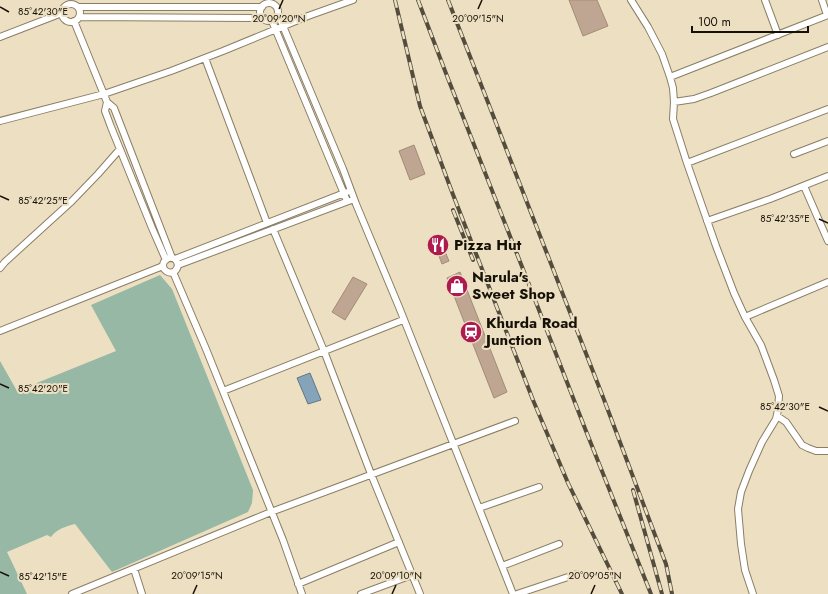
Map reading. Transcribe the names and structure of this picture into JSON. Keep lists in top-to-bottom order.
{
  "places": {
    "restaurant": ["Pizza Hut"],
    "shop": ["Narula's Sweet Shop"],
    "station": ["Khurda Road Junction"]
  },
  "scale_bar": "100 m",
  "coordinates": [
    "85°42'30\"E",
    "20°09'20\"N",
    "20°09'15\"N",
    "85°42'25\"E",
    "85°42'35\"E",
    "85°42'20\"E",
    "20°09'10\"N",
    "20°09'05\"N",
    "85°42'15\"E"
  ]
}
